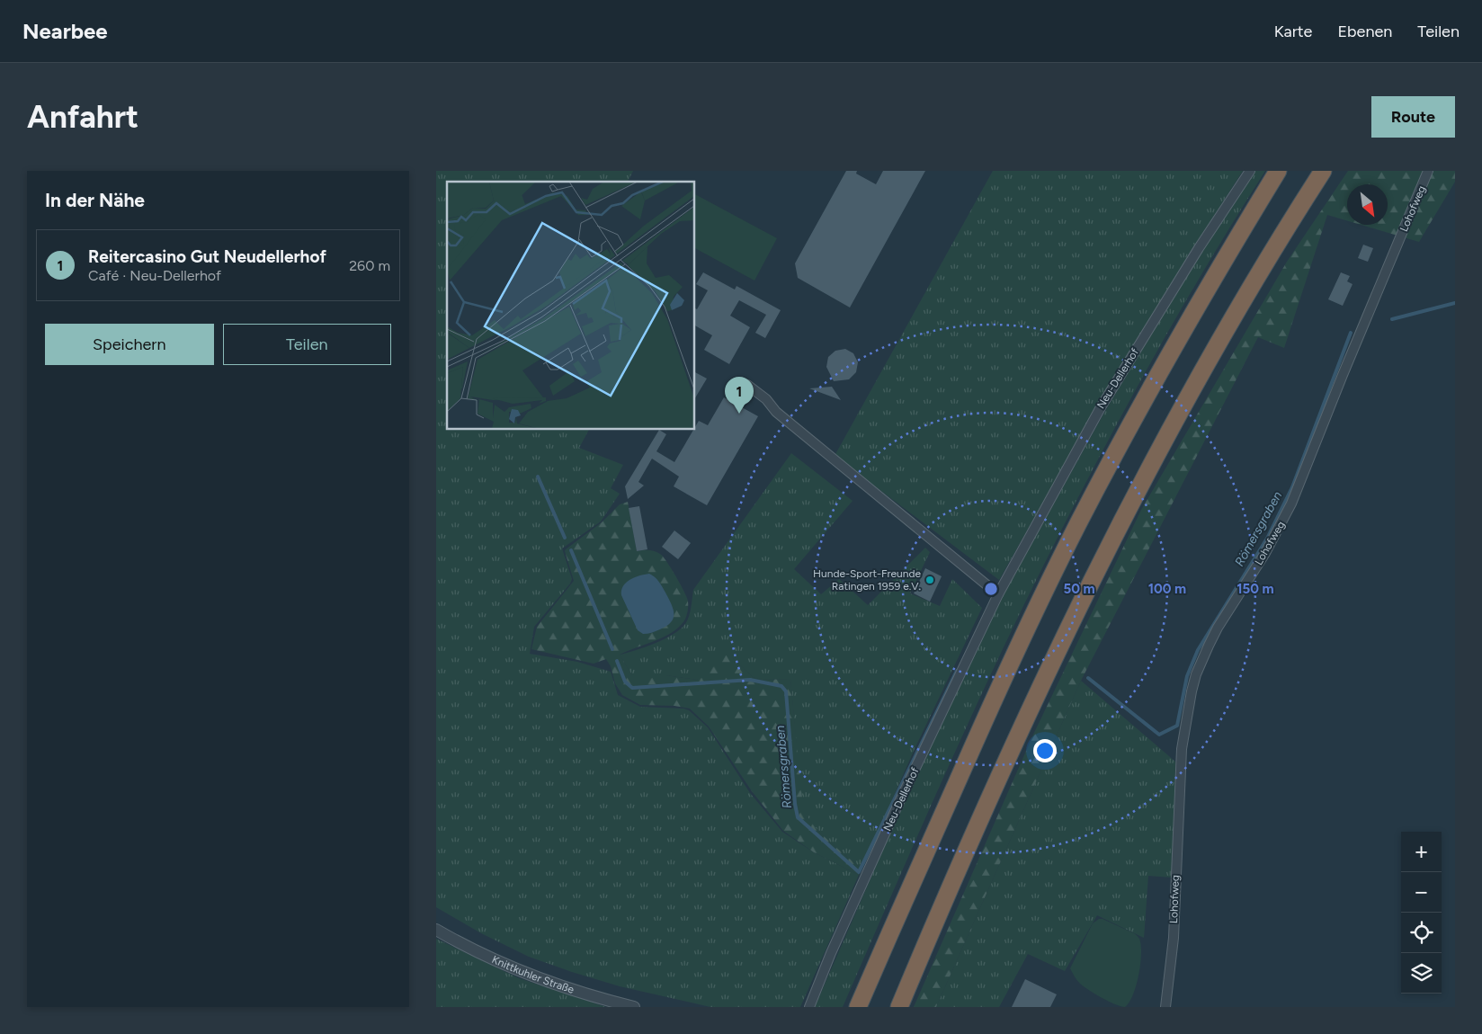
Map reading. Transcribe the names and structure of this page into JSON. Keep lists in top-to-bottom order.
{
  "streets": {
    "street": ["Lohofweg", "Neu-Dellerhof", "Knittkuhler Straße"]
  },
  "water": ["Römersgraben"],
  "places": ["Hunde-Sport-Freunde Ratingen 1959 e.V."],
  "north": "bottom right",
  "page": {
    "header": "Nearbee",
    "nav": ["Karte", "Ebenen", "Teilen"],
    "buttons": [
      "Route",
      ["Speichern", "Teilen"]
    ],
    "title": "Anfahrt",
    "heading": "In der Nähe",
    "list": [
      {
        "mark": "1",
        "name": "Reitercasino Gut Neudellerhof",
        "note": "Café · Neu-Dellerhof",
        "value": "260 m"
      }
    ],
    "pins": "1",
    "map_buttons": ["+", "−"]
  },
  "rings": ["50 m", "100 m", "150 m"]
}
